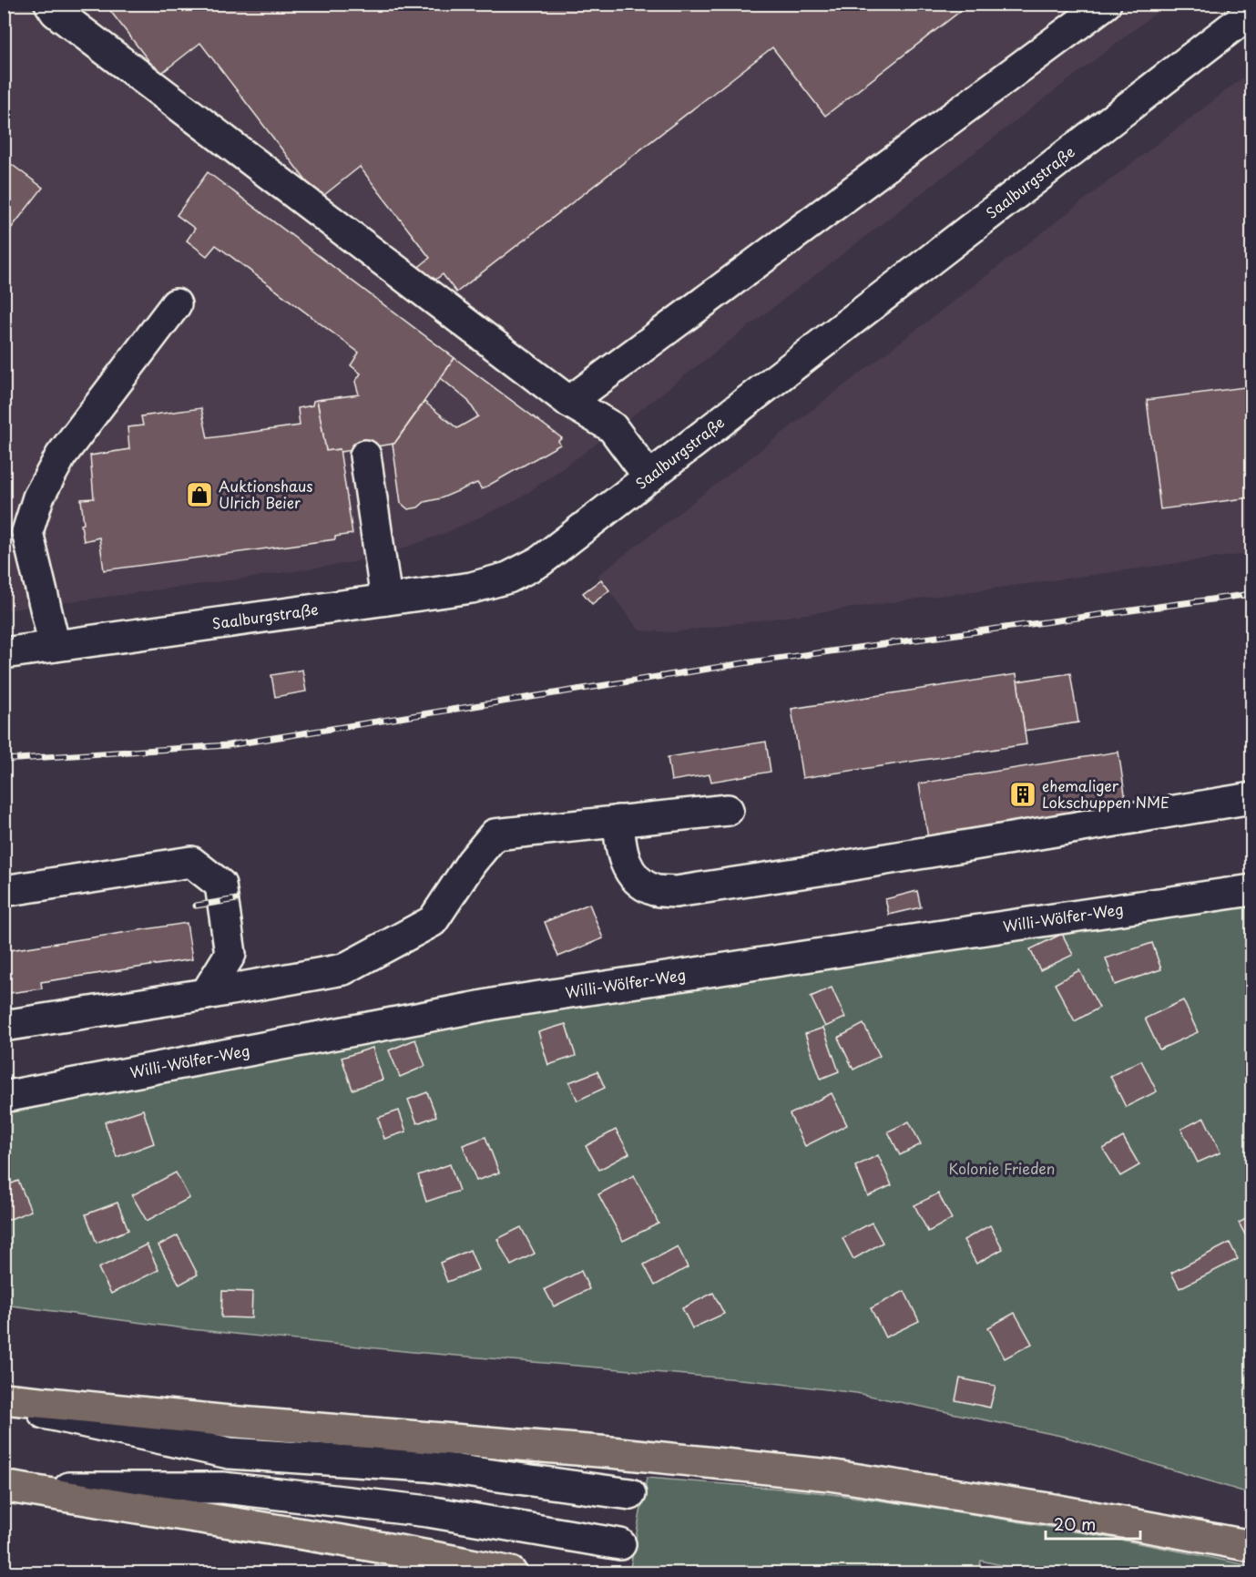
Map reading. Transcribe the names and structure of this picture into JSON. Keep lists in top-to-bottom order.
{
  "streets": {
    "street": ["Saalburgstraße", "Willi-Wölfer-Weg"]
  },
  "parks": ["Kolonie Frieden"],
  "places": {
    "shop": ["Auktionshaus Ulrich Beier"],
    "building": ["ehemaliger Lokschuppen NME"]
  },
  "scale_bar": "20 m"
}
